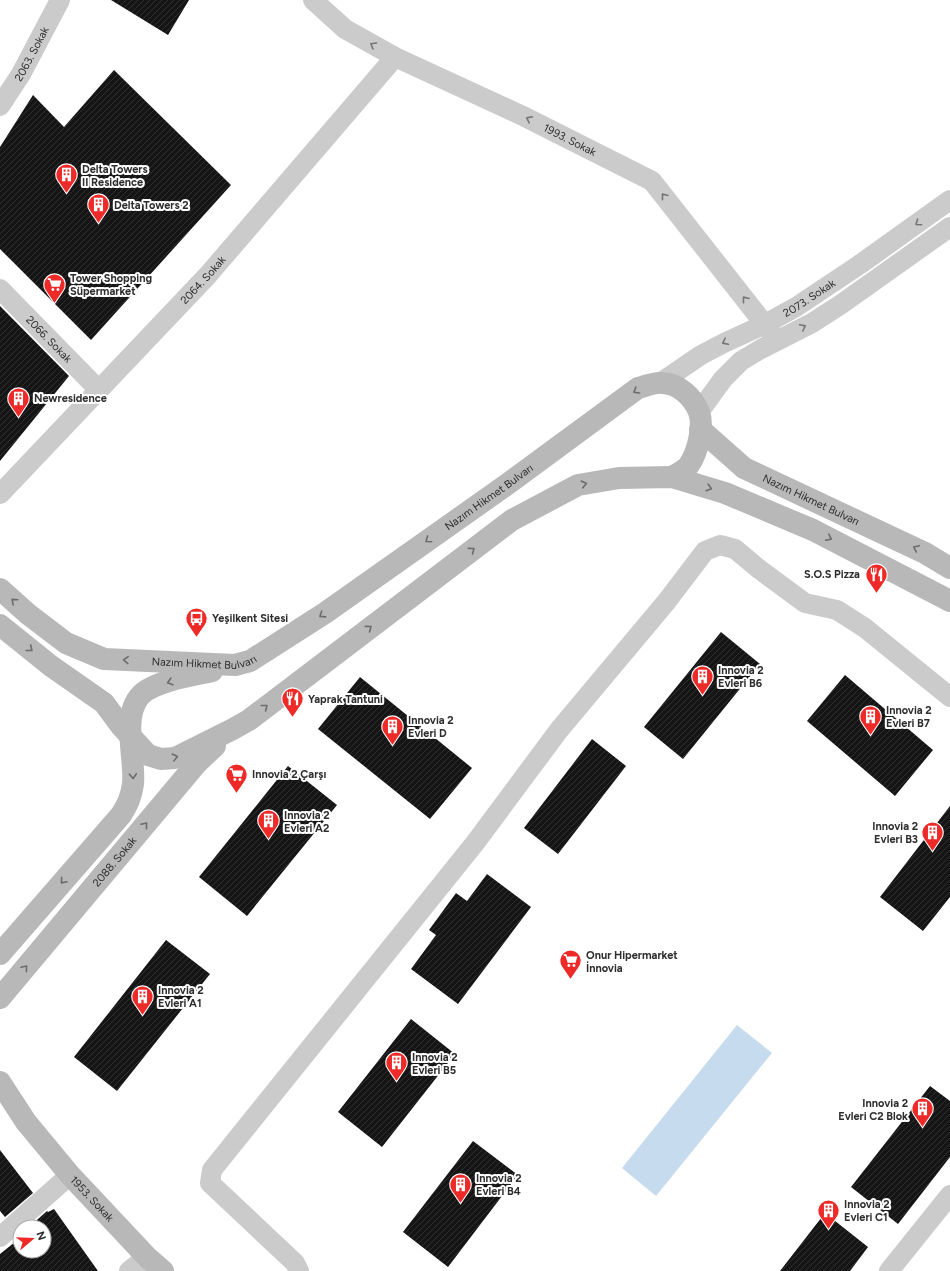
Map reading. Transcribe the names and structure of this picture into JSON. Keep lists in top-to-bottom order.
{
  "streets": {
    "main road": ["Nazım Hikmet Bulvarı", "2088. Sokak", "1953. Sokak"],
    "street": [
      "2063. Sokak",
      "1993. Sokak",
      "2064. Sokak",
      "2073. Sokak",
      "2066. Sokak"
    ]
  },
  "crossings": [
    ["1993. Sokak", "2064. Sokak"],
    ["1993. Sokak", "2073. Sokak"],
    ["2064. Sokak", "2066. Sokak"],
    ["2073. Sokak", "Nazım Hikmet Bulvarı"]
  ],
  "one_way": ["1993. Sokak", "Nazım Hikmet Bulvarı"],
  "places": {
    "building": [
      "Delta Towers II Residence",
      "Delta Towers 2",
      "Newresidence",
      "Innovia 2 Evleri B6",
      "Innovia 2 Evleri B7",
      "Innovia 2 Evleri D",
      "Innovia 2 Evleri A2",
      "Innovia 2 Evleri B3",
      "Innovia 2 Evleri A1",
      "Innovia 2 Evleri B5",
      "Innovia 2 Evleri C2 Blok",
      "Innovia 2 Evleri B4",
      "Innovia 2 Evleri C1"
    ],
    "supermarket": ["Tower Shopping Süpermarket", "Innovia 2 Çarşı", "Onur Hipermarket İnnovia"],
    "restaurant": ["S.O.S Pizza", "Yaprak Tantuni"],
    "bus stop": ["Yeşilkent Sitesi"]
  },
  "north": "right"
}
